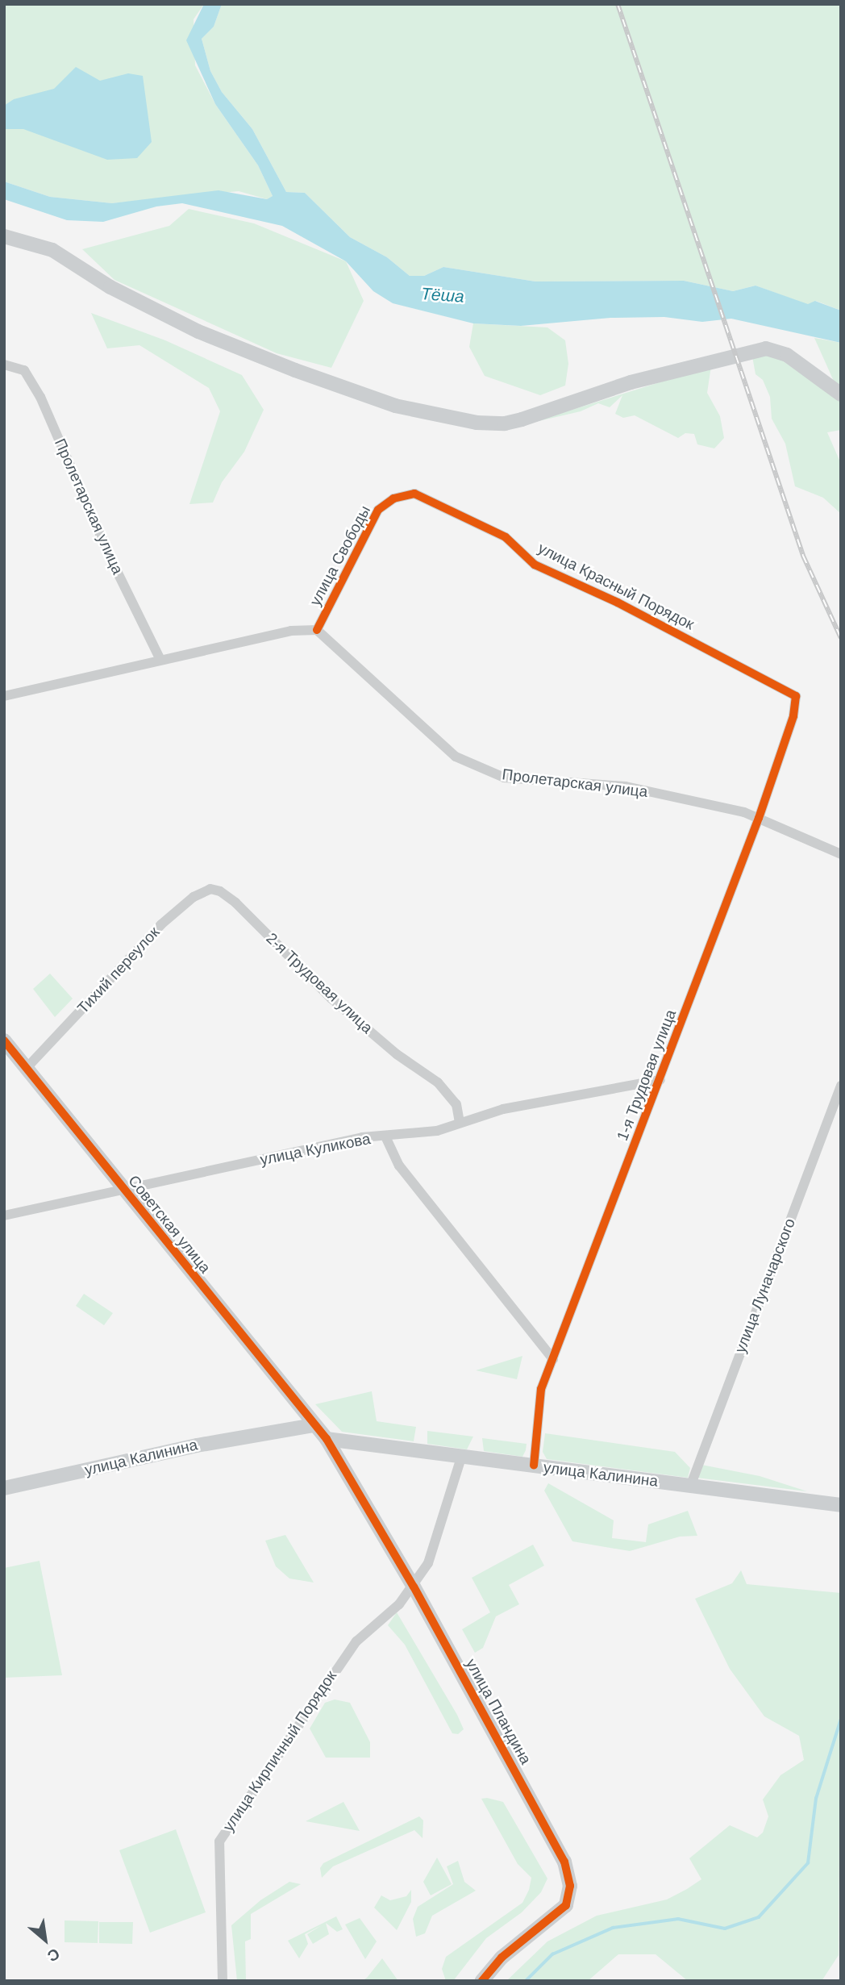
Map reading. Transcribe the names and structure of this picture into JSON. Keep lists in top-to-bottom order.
{
  "streets": {
    "street": [
      "Пролетарская улица",
      "улица Свободы",
      "улица Красный Порядок",
      "Тихий переулок",
      "2-я Трудовая улица",
      "1-я Трудовая улица",
      "улица Куликова",
      "Советская улица",
      "улица Луначарского",
      "улица Калинина",
      "улица Пландина",
      "улица Кирпичный Порядок"
    ]
  },
  "crossings": [
    ["Пролетарская улица", "улица Свободы"],
    ["Пролетарская улица", "1-я Трудовая улица"],
    ["улица Свободы", "улица Красный Порядок"],
    ["улица Красный Порядок", "1-я Трудовая улица"],
    ["Тихий переулок", "2-я Трудовая улица"],
    ["Тихий переулок", "Советская улица"],
    ["2-я Трудовая улица", "улица Куликова"],
    ["1-я Трудовая улица", "улица Куликова"],
    ["1-я Трудовая улица", "улица Калинина"],
    ["улица Куликова", "Советская улица"],
    ["Советская улица", "улица Калинина"],
    ["Советская улица", "улица Пландина"],
    ["улица Луначарского", "улица Калинина"],
    ["улица Калинина", "улица Пландина"],
    ["улица Калинина", "улица Кирпичный Порядок"],
    ["улица Пландина", "улица Кирпичный Порядок"]
  ],
  "water": ["Тёша"],
  "north": "bottom right"
}
